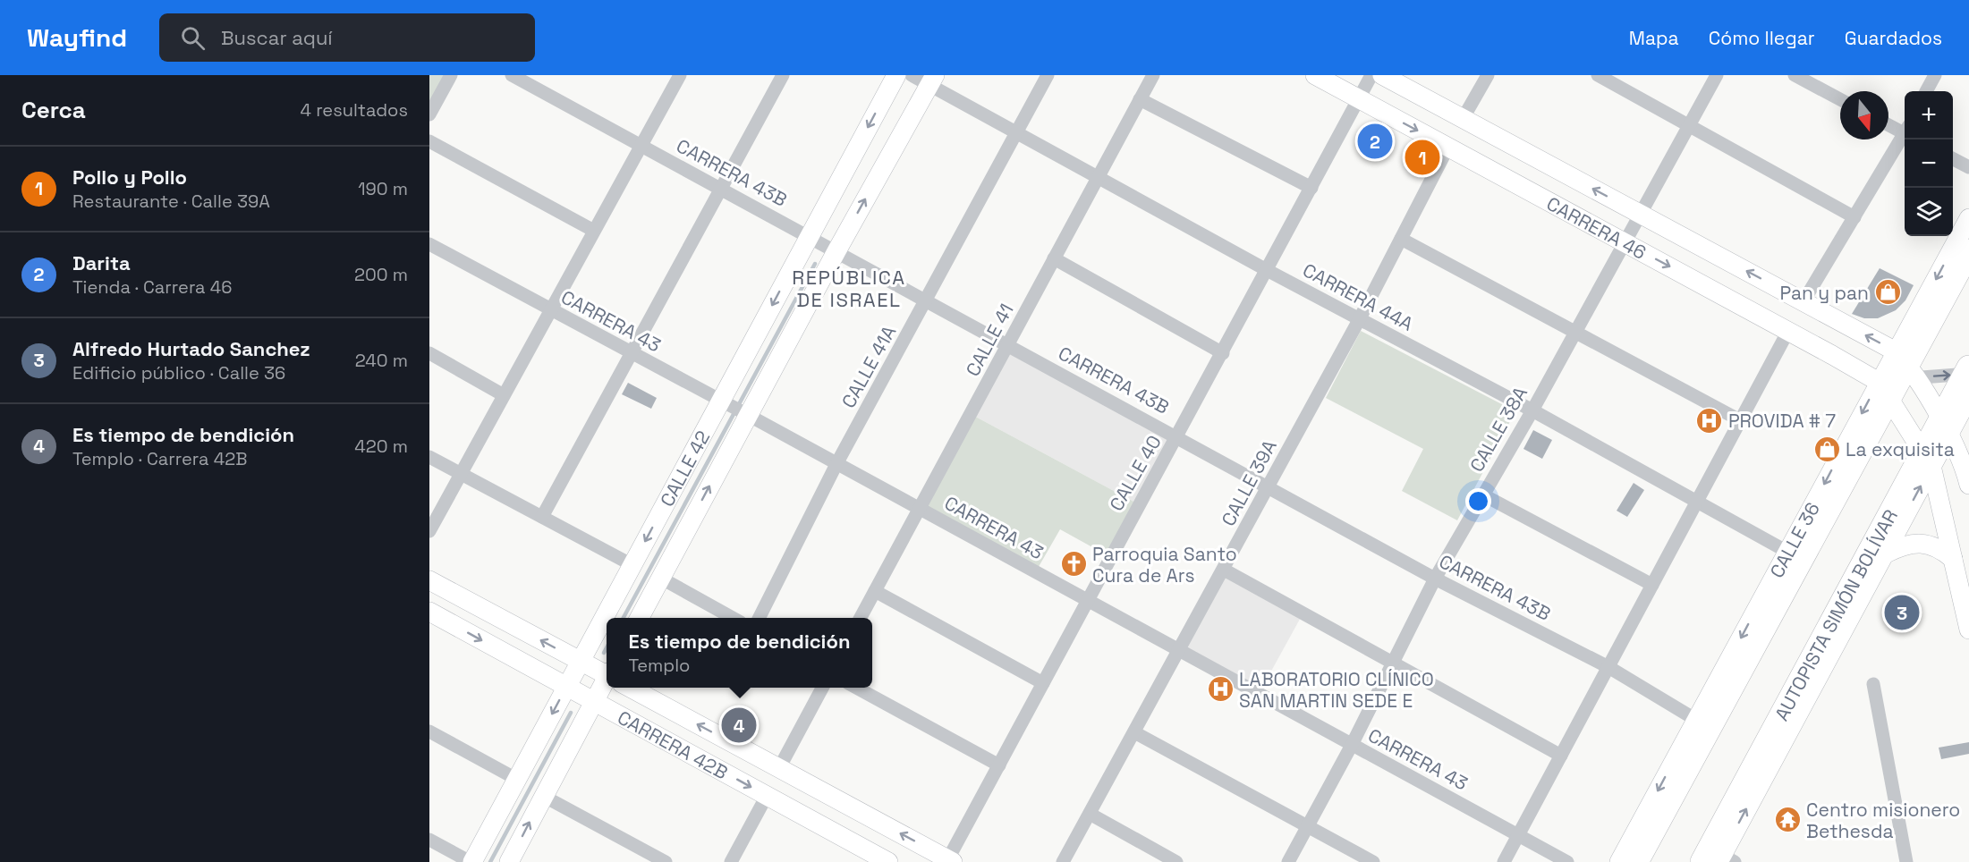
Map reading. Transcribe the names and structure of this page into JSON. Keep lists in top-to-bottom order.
{
  "streets": {
    "highway": ["AUTOPISTA SIMÓN BOLÍVAR"],
    "street": [
      "CARRERA 43B",
      "CARRERA 46",
      "CARRERA 44A",
      "CARRERA 43",
      "CALLE 41",
      "CALLE 41A",
      "CALLE 38A",
      "CALLE 42",
      "CALLE 40",
      "CALLE 39A",
      "CALLE 36",
      "CARRERA 42B"
    ]
  },
  "crossings": [
    ["CARRERA 43B", "CALLE 41"],
    ["CARRERA 43B", "CALLE 41A"],
    ["CARRERA 43B", "CALLE 38A"],
    ["CARRERA 43B", "CALLE 42"],
    ["CARRERA 43B", "CALLE 40"],
    ["CARRERA 43B", "CALLE 39A"],
    ["CARRERA 43B", "CALLE 36"],
    ["CARRERA 46", "CALLE 38A"],
    ["CARRERA 46", "CALLE 40"],
    ["CARRERA 46", "CALLE 39A"],
    ["CARRERA 46", "CALLE 36"],
    ["CARRERA 46", "AUTOPISTA SIMÓN BOLÍVAR"],
    ["CARRERA 44A", "CALLE 41"],
    ["CARRERA 44A", "CALLE 41A"],
    ["CARRERA 44A", "CALLE 38A"],
    ["CARRERA 44A", "CALLE 42"],
    ["CARRERA 44A", "CALLE 40"],
    ["CARRERA 44A", "CALLE 39A"],
    ["CARRERA 44A", "CALLE 36"],
    ["CARRERA 43", "CALLE 41"],
    ["CARRERA 43", "CALLE 41A"],
    ["CARRERA 43", "CALLE 38A"],
    ["CARRERA 43", "CALLE 42"],
    ["CARRERA 43", "CALLE 40"],
    ["CARRERA 43", "CALLE 39A"],
    ["CALLE 42", "CARRERA 42B"],
    ["CALLE 40", "CARRERA 42B"]
  ],
  "districts": ["REPÚBLICA DE ISRAEL"],
  "places": {
    "shop": ["Pan y pan", "La exquisita"],
    "hospital": ["PROVIDA # 7", "LABORATORIO CLÍNICO SAN MARTIN SEDE E"],
    "church": ["Parroquia Santo Cura de Ars"],
    "temple": ["Centro misionero Bethesda"]
  },
  "north": "bottom",
  "page": {
    "header": "Wayfind",
    "search": "Buscar aquí",
    "nav": ["Mapa", "Cómo llegar", "Guardados"],
    "heading": ["Cerca", "4 resultados"],
    "map_buttons": ["+", "−"],
    "pins": [
      "2",
      "1",
      "3",
      "4"
    ],
    "list": [
      {
        "mark": "1",
        "name": "Pollo y Pollo",
        "note": "Restaurante · Calle 39A",
        "value": "190 m"
      },
      {
        "mark": "2",
        "name": "Darita",
        "note": "Tienda · Carrera 46",
        "value": "200 m"
      },
      {
        "mark": "3",
        "name": "Alfredo Hurtado Sanchez",
        "note": "Edificio público · Calle 36",
        "value": "240 m"
      },
      {
        "mark": "4",
        "name": "Es tiempo de bendición",
        "note": "Templo · Carrera 42B",
        "value": "420 m"
      }
    ],
    "popup": ["Es tiempo de bendición", "Templo"]
  }
}
